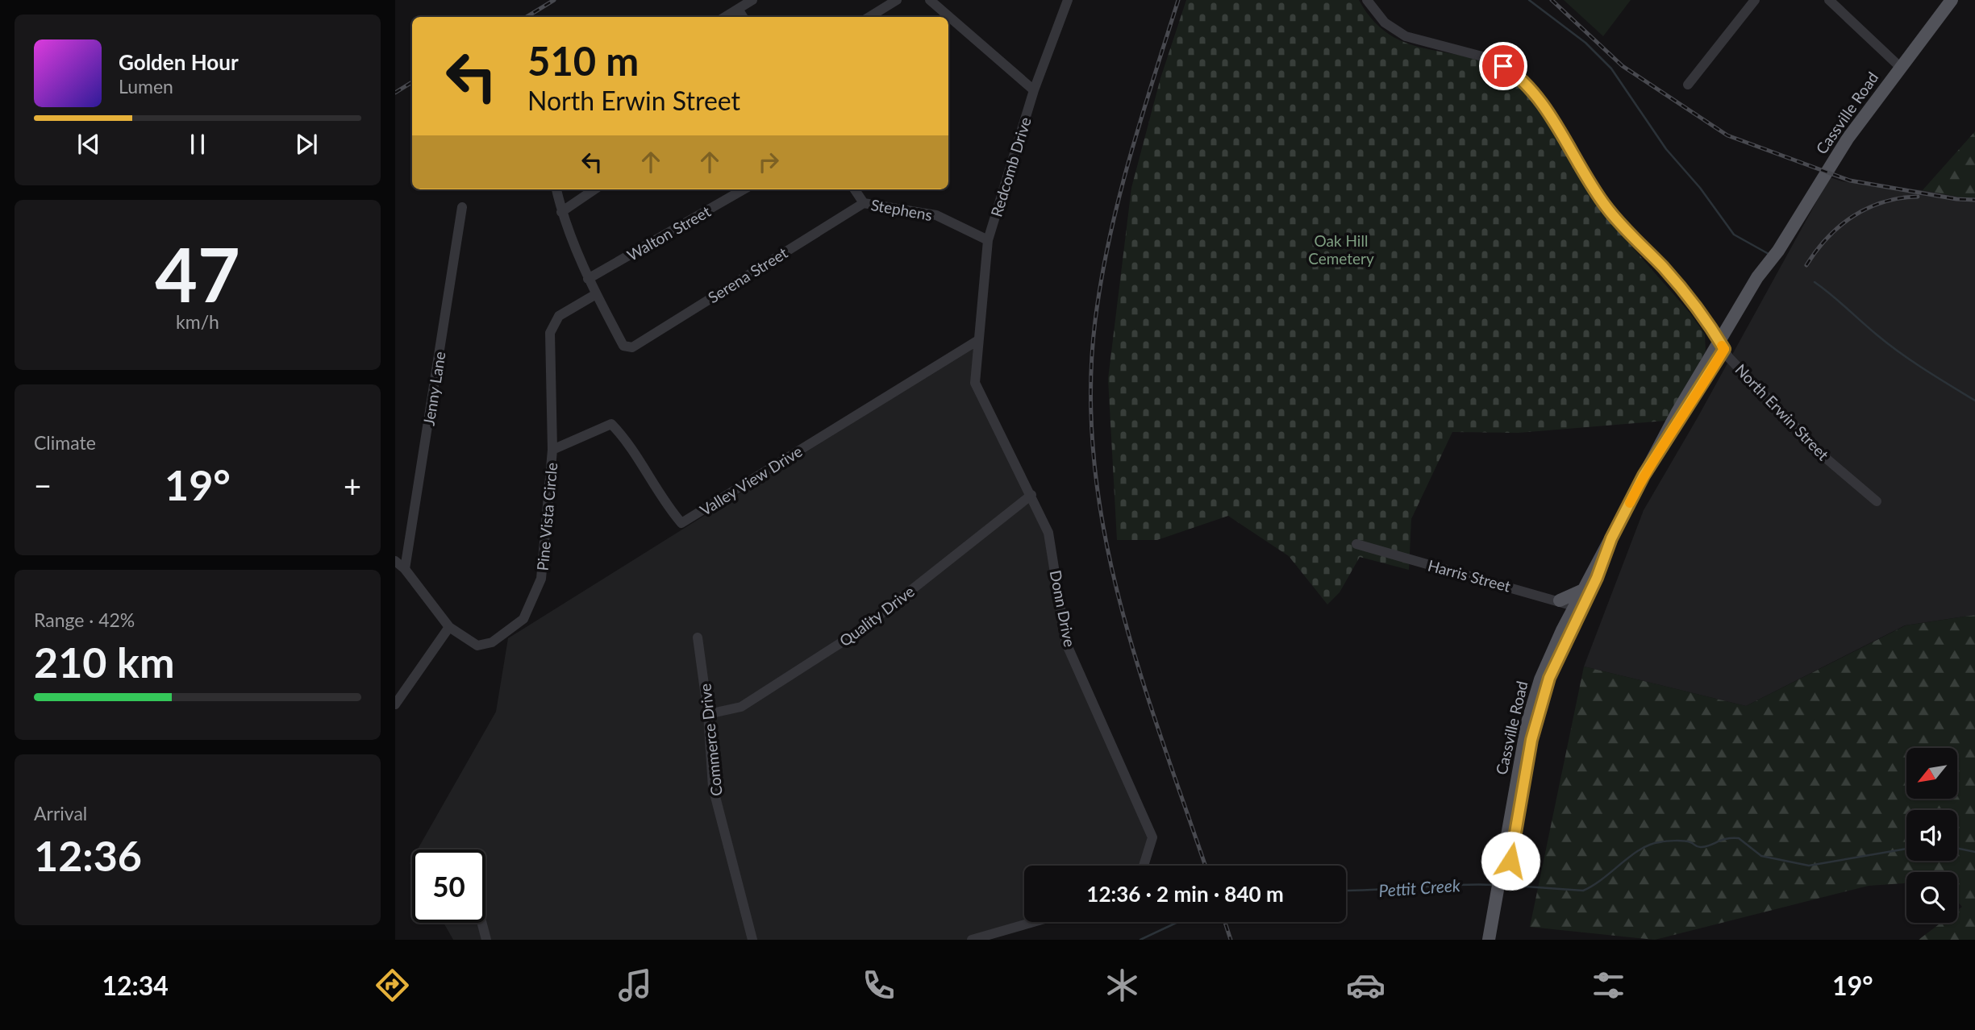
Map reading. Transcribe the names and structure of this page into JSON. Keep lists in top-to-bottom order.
{
  "streets": {
    "main road": ["Cassville Road"],
    "street": [
      "Redcomb Drive",
      "Stephens",
      "Walton Street",
      "Serena Street",
      "Jenny Lane",
      "North Erwin Street",
      "Valley View Drive",
      "Pine Vista Circle",
      "Harris Street",
      "Donn Drive",
      "Quality Drive",
      "Commerce Drive"
    ]
  },
  "crossings": [
    ["Cassville Road", "North Erwin Street"],
    ["Cassville Road", "Harris Street"],
    ["Redcomb Drive", "Stephens"],
    ["Redcomb Drive", "Valley View Drive"],
    ["Redcomb Drive", "Donn Drive"],
    ["Stephens", "Serena Street"],
    ["Serena Street", "Pine Vista Circle"],
    ["Jenny Lane", "Pine Vista Circle"],
    ["Valley View Drive", "Pine Vista Circle"],
    ["Valley View Drive", "Donn Drive"],
    ["Donn Drive", "Quality Drive"],
    ["Quality Drive", "Commerce Drive"]
  ],
  "water": ["Pettit Creek"],
  "parks": ["Oak Hill Cemetery"],
  "north": "bottom left",
  "page": {
    "turn": ["510 m", "North Erwin Street"],
    "song": ["Golden Hour", "Lumen"],
    "tile": [
      ["47", "km/h"],
      "Climate",
      ["Range · 42%", "210 km"],
      ["Arrival", "12:36"]
    ],
    "heat": ["−", "19°", "+"],
    "limit": "50",
    "trip": "12:36 · 2 min · 840 m",
    "tabs": ["12:34", "19°"]
  }
}
